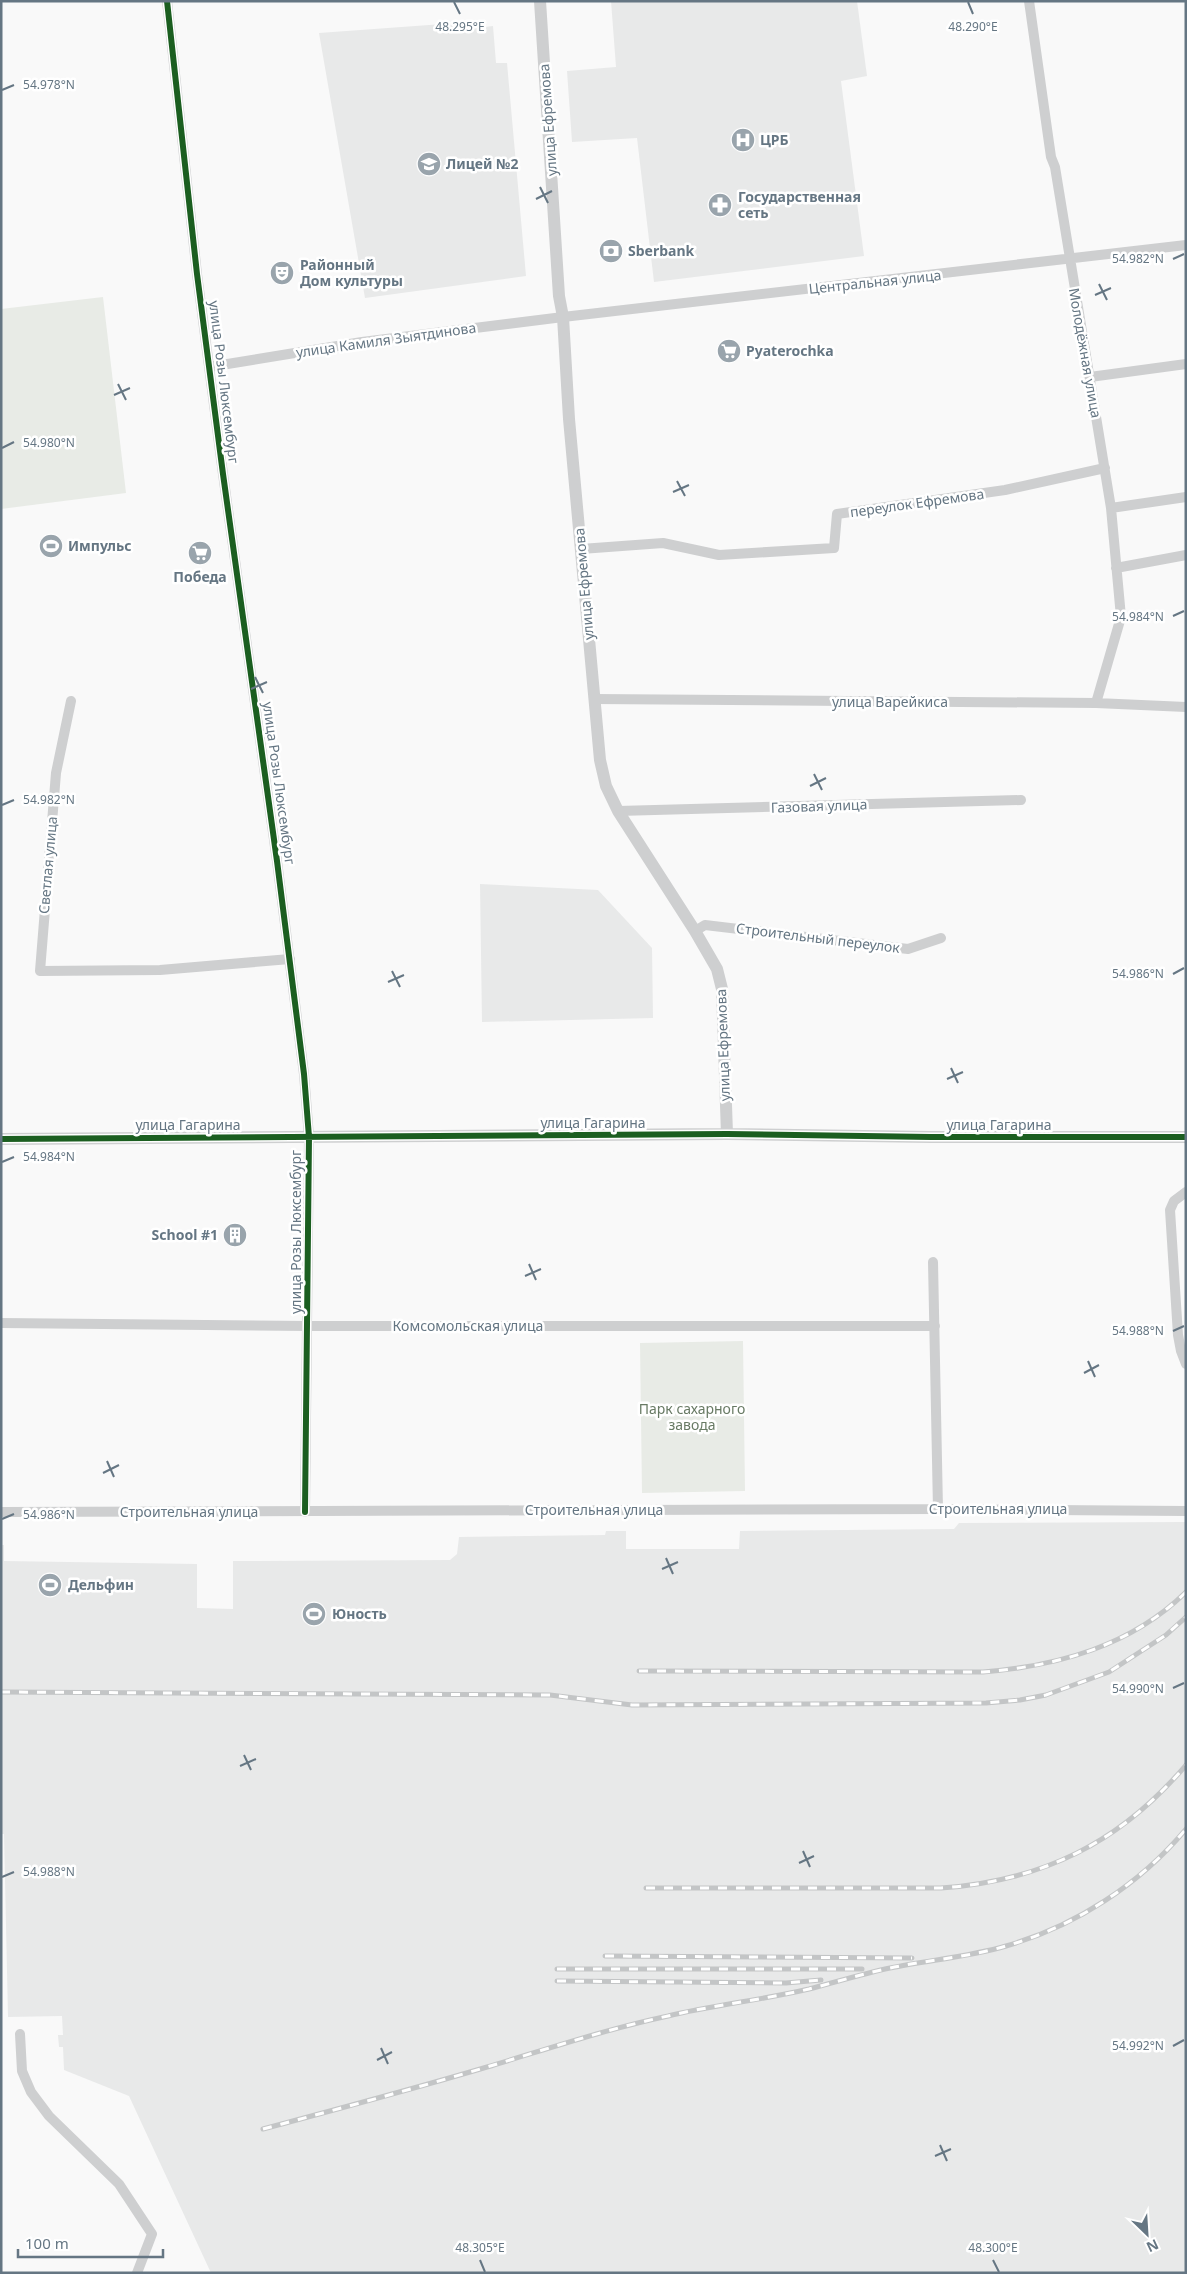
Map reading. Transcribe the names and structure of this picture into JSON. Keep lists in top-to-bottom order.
{
  "streets": {
    "street": [
      "улица Ефремова",
      "Центральная улица",
      "улица Камиля Зыятдинова",
      "Молодёжная улица",
      "улица Розы Люксембург",
      "переулок Ефремова",
      "улица Варейкиса",
      "Газовая улица",
      "Светлая улица",
      "Строительный переулок",
      "улица Гагарина",
      "Комсомольская улица",
      "Строительная улица"
    ]
  },
  "crossings": [
    ["улица Ефремова", "Центральная улица"],
    ["улица Ефремова", "улица Камиля Зыятдинова"],
    ["улица Ефремова", "переулок Ефремова"],
    ["улица Ефремова", "улица Варейкиса"],
    ["улица Ефремова", "Газовая улица"],
    ["улица Ефремова", "Строительный переулок"],
    ["улица Ефремова", "улица Гагарина"],
    ["Центральная улица", "улица Камиля Зыятдинова"],
    ["Центральная улица", "Молодёжная улица"],
    ["улица Камиля Зыятдинова", "улица Розы Люксембург"],
    ["Молодёжная улица", "переулок Ефремова"],
    ["Молодёжная улица", "улица Варейкиса"],
    ["улица Розы Люксембург", "Светлая улица"],
    ["улица Розы Люксембург", "улица Гагарина"],
    ["улица Розы Люксембург", "Комсомольская улица"],
    ["улица Розы Люксембург", "Строительная улица"]
  ],
  "parks": ["Парк сахарного завода"],
  "places": {
    "hospital": ["ЦРБ"],
    "school or university": ["Лицей №2"],
    "pharmacy": ["Государственная сеть"],
    "bank": ["Sberbank"],
    "theatre": ["Районный Дом культуры"],
    "supermarket": ["Pyaterochka", "Победа"],
    "sports": ["Импульс", "Дельфин", "Юность"],
    "building": ["School #1"]
  },
  "scale_bar": "100 m",
  "north": "bottom right",
  "coordinates": [
    "48.295°E",
    "48.290°E",
    "54.978°N",
    "54.982°N",
    "54.980°N",
    "54.984°N",
    "54.986°N",
    "54.988°N",
    "54.990°N",
    "54.992°N",
    "48.305°E",
    "48.300°E"
  ]
}
